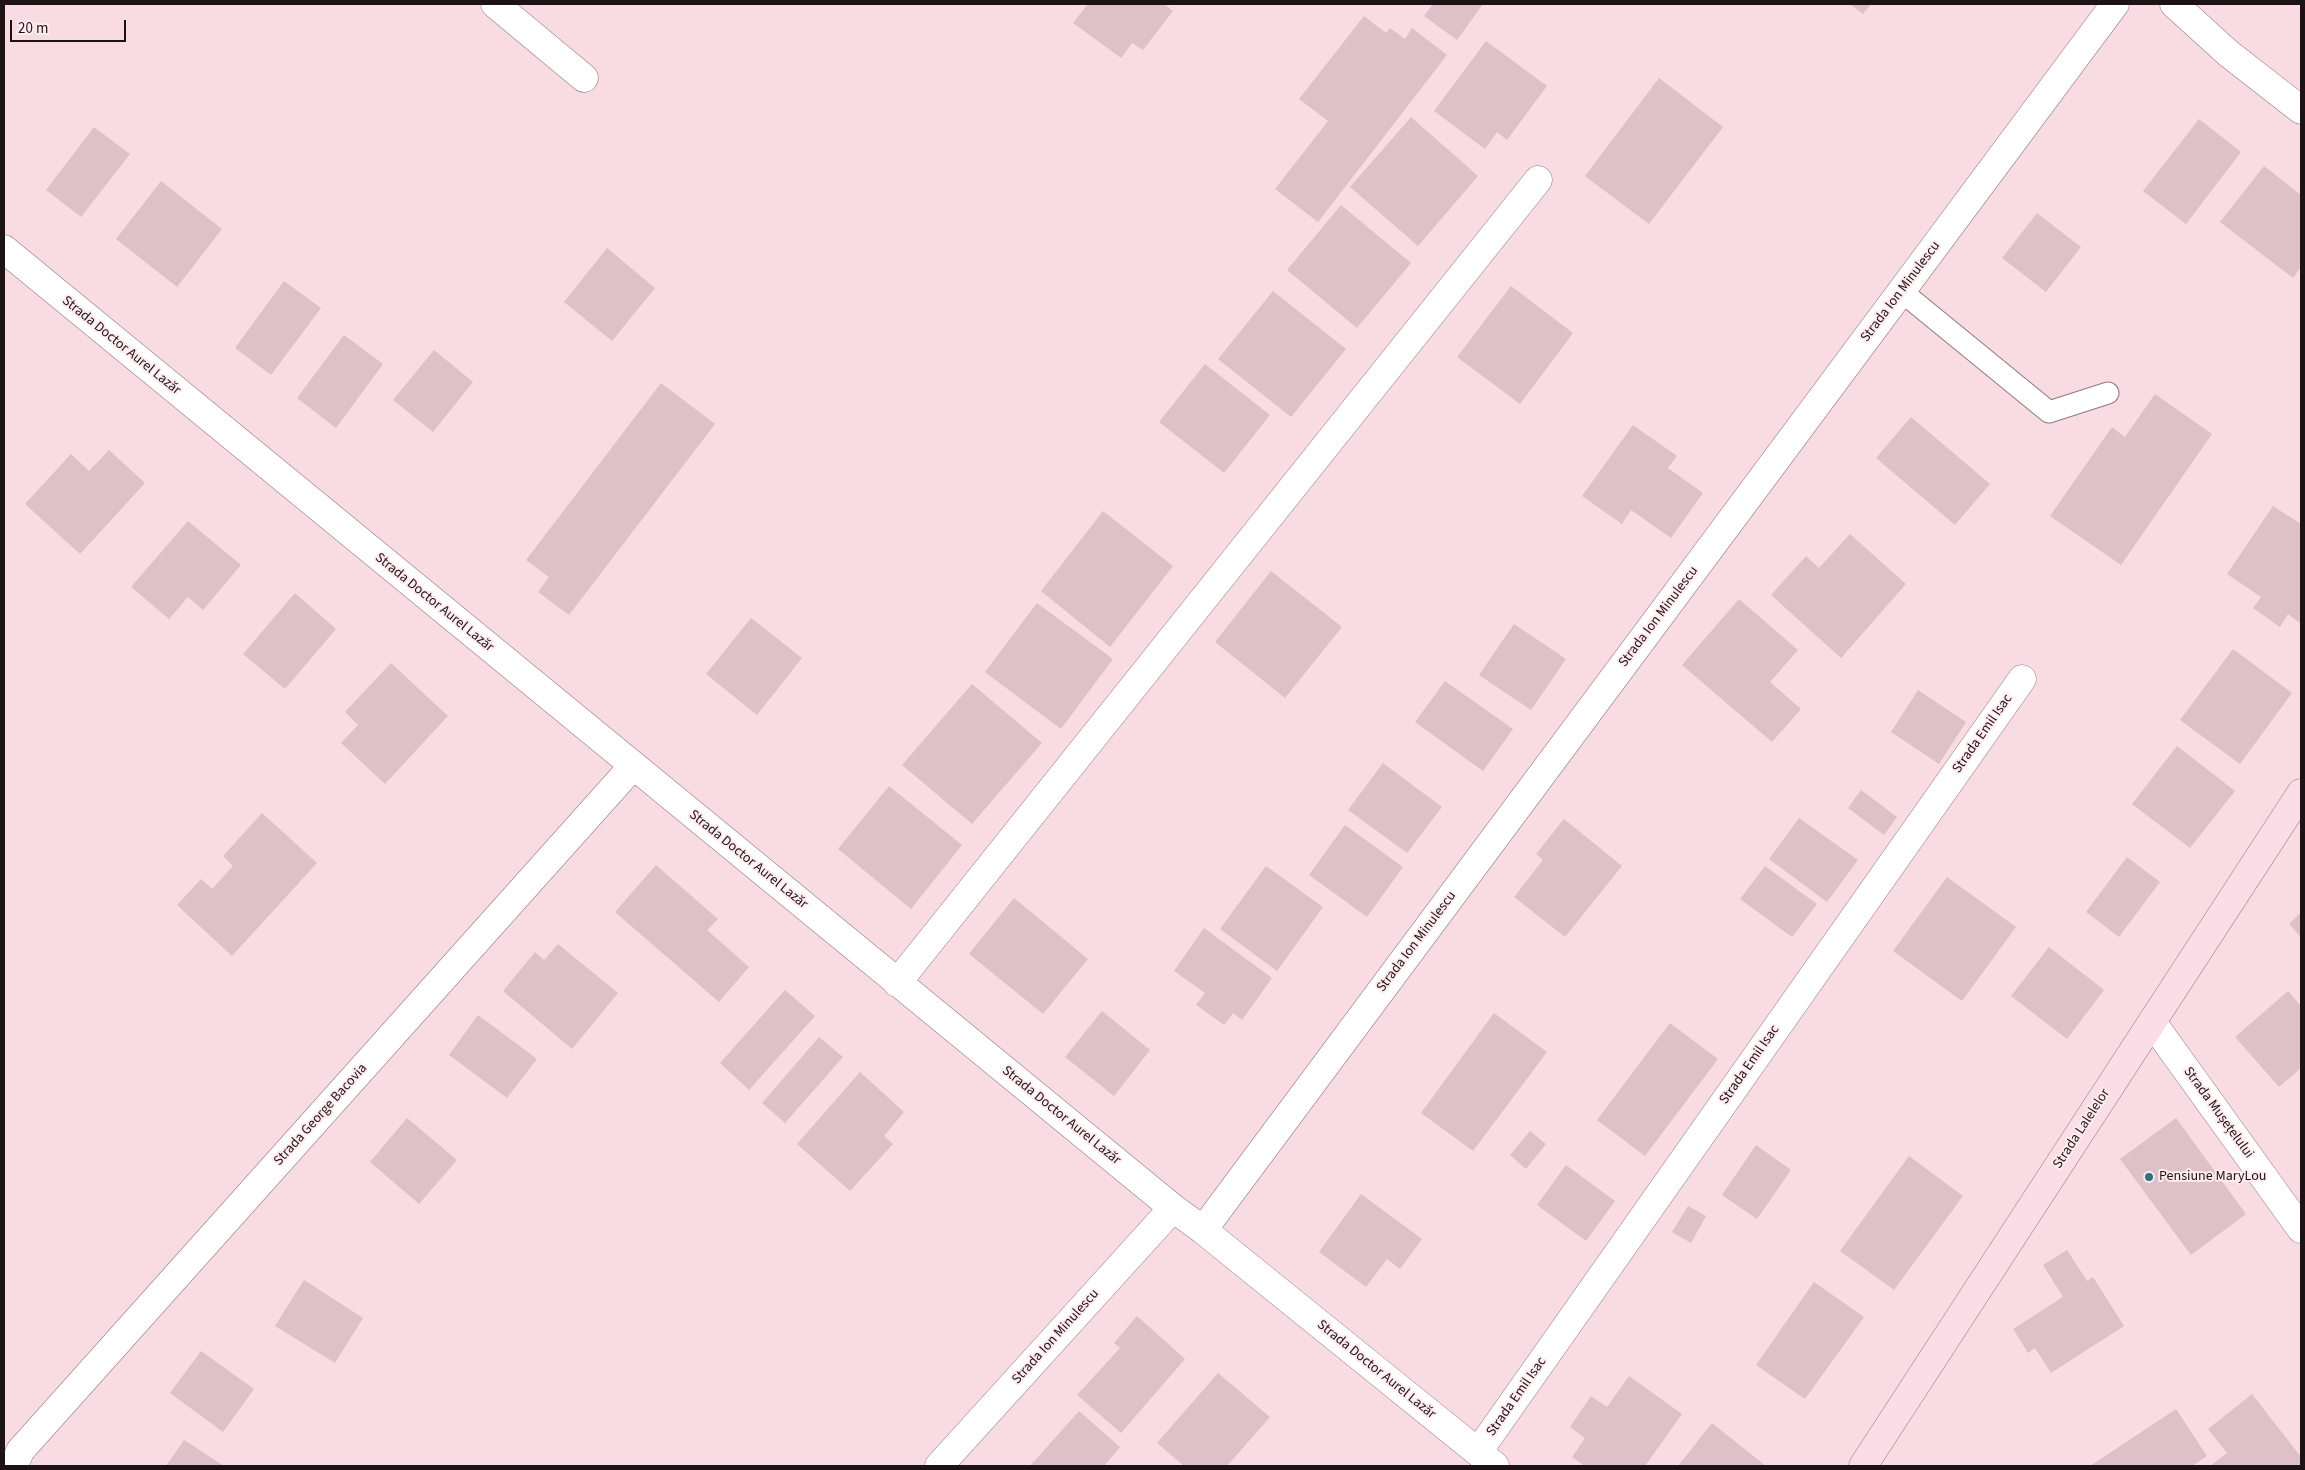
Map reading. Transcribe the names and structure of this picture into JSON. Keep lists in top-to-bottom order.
{
  "streets": {
    "main road": ["Strada Lalelelor"],
    "street": [
      "Strada Ion Minulescu",
      "Strada Doctor Aurel Lazăr",
      "Strada Emil Isac",
      "Strada Mușețelului",
      "Strada George Bacovia"
    ]
  },
  "crossings": [
    ["Strada Ion Minulescu", "Strada Doctor Aurel Lazăr"],
    ["Strada Doctor Aurel Lazăr", "Strada Emil Isac"],
    ["Strada Doctor Aurel Lazăr", "Strada George Bacovia"],
    ["Strada Mușețelului", "Strada Lalelelor"]
  ],
  "places": ["Pensiune MaryLou"],
  "scale_bar": "20 m"
}
